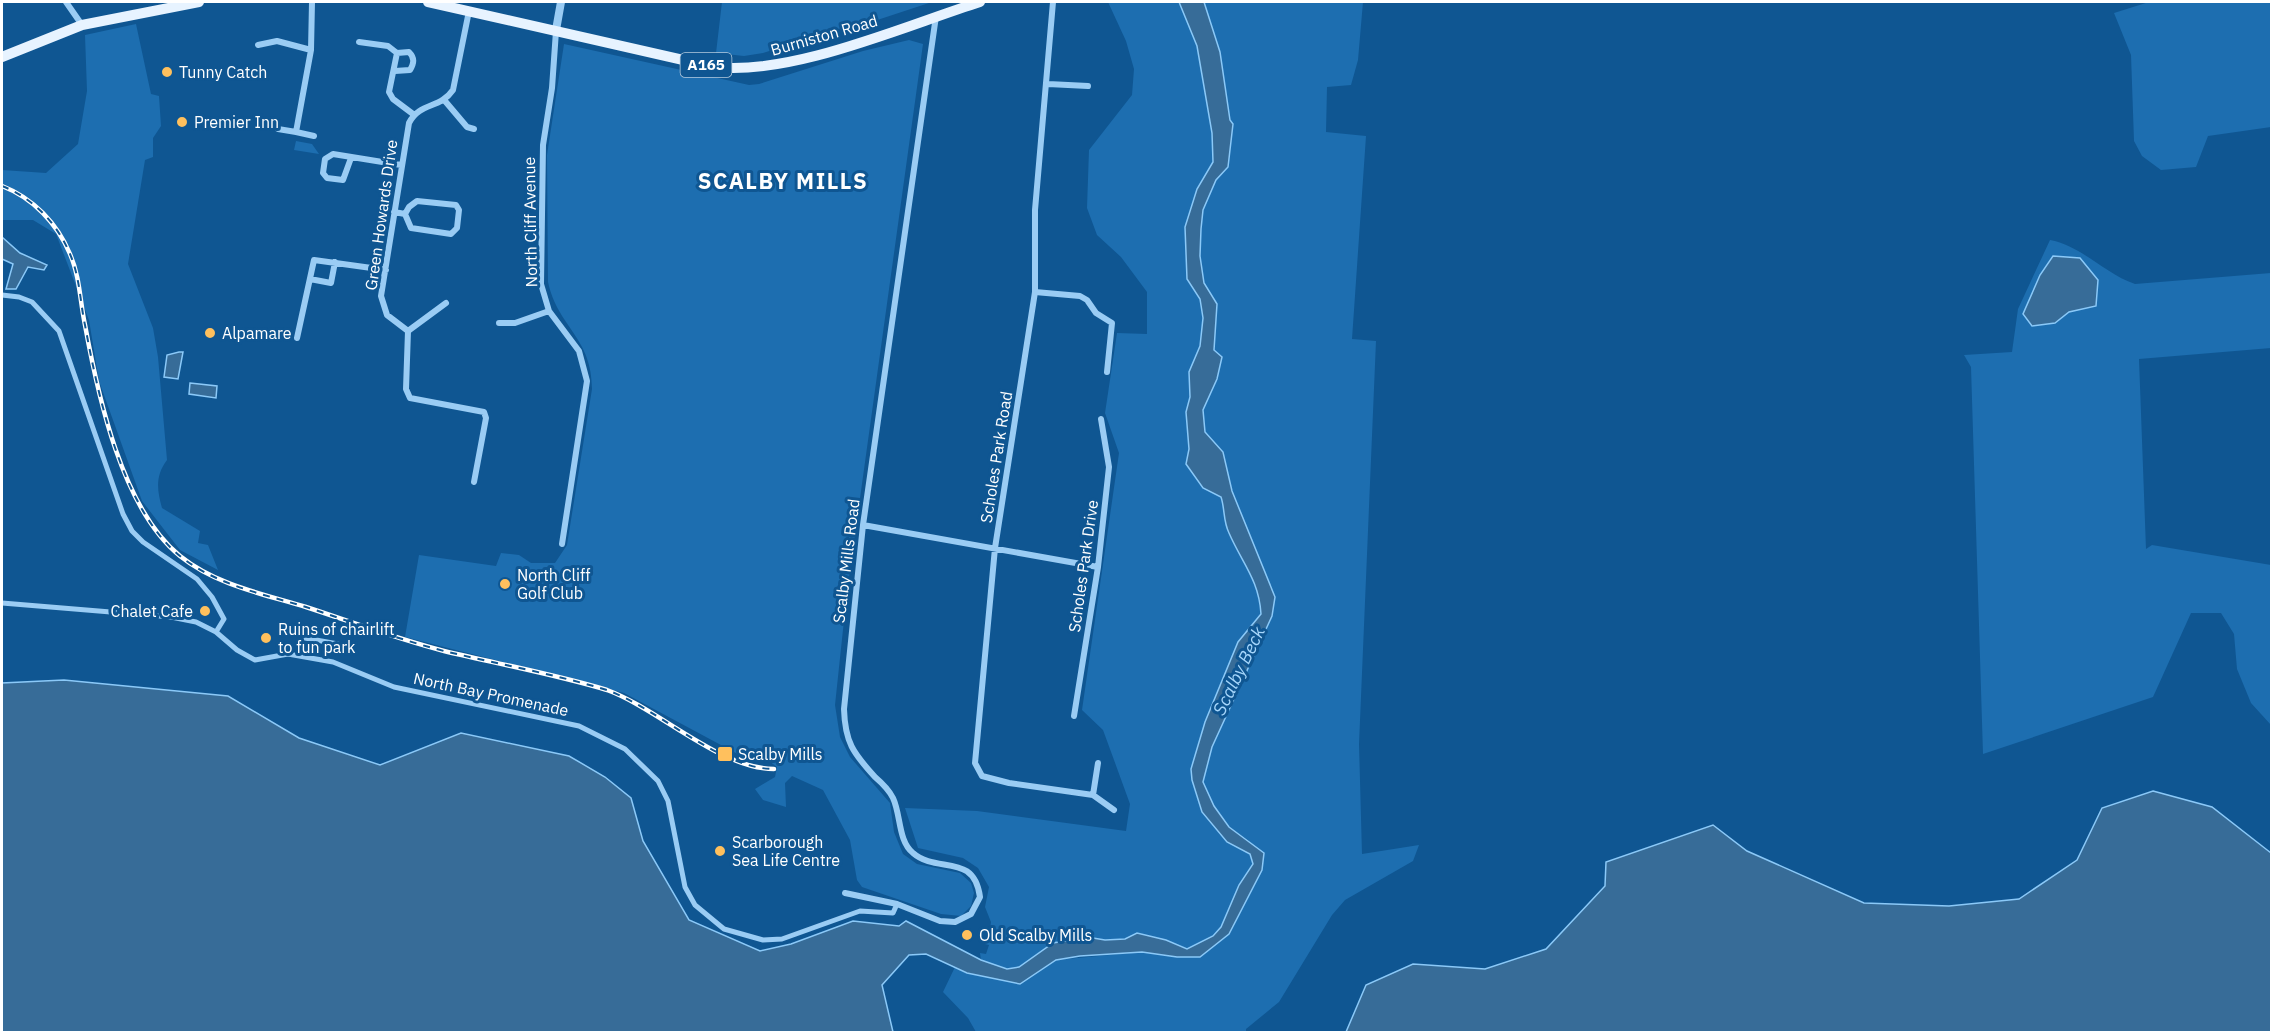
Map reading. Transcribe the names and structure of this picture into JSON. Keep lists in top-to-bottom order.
{
  "streets": {
    "main road": ["Burniston Road", "A165"],
    "street": [
      "Green Howards Drive",
      "North Cliff Avenue",
      "Scholes Park Road",
      "Scalby Mills Road",
      "Scholes Park Drive",
      "North Bay Promenade"
    ]
  },
  "crossings": [
    ["Burniston Road", "North Cliff Avenue"],
    ["Burniston Road", "Scalby Mills Road"],
    ["Scalby Mills Road", "North Bay Promenade"]
  ],
  "districts": ["SCALBY MILLS"],
  "water": ["Scalby Beck"],
  "places": {
    "other": [
      "Tunny Catch",
      "Premier Inn",
      "Alpamare",
      "North Cliff Golf Club",
      "Chalet Cafe",
      "Ruins of chairlift to fun park",
      "Scarborough Sea Life Centre",
      "Old Scalby Mills"
    ],
    "transit": ["Scalby Mills"]
  }
}
